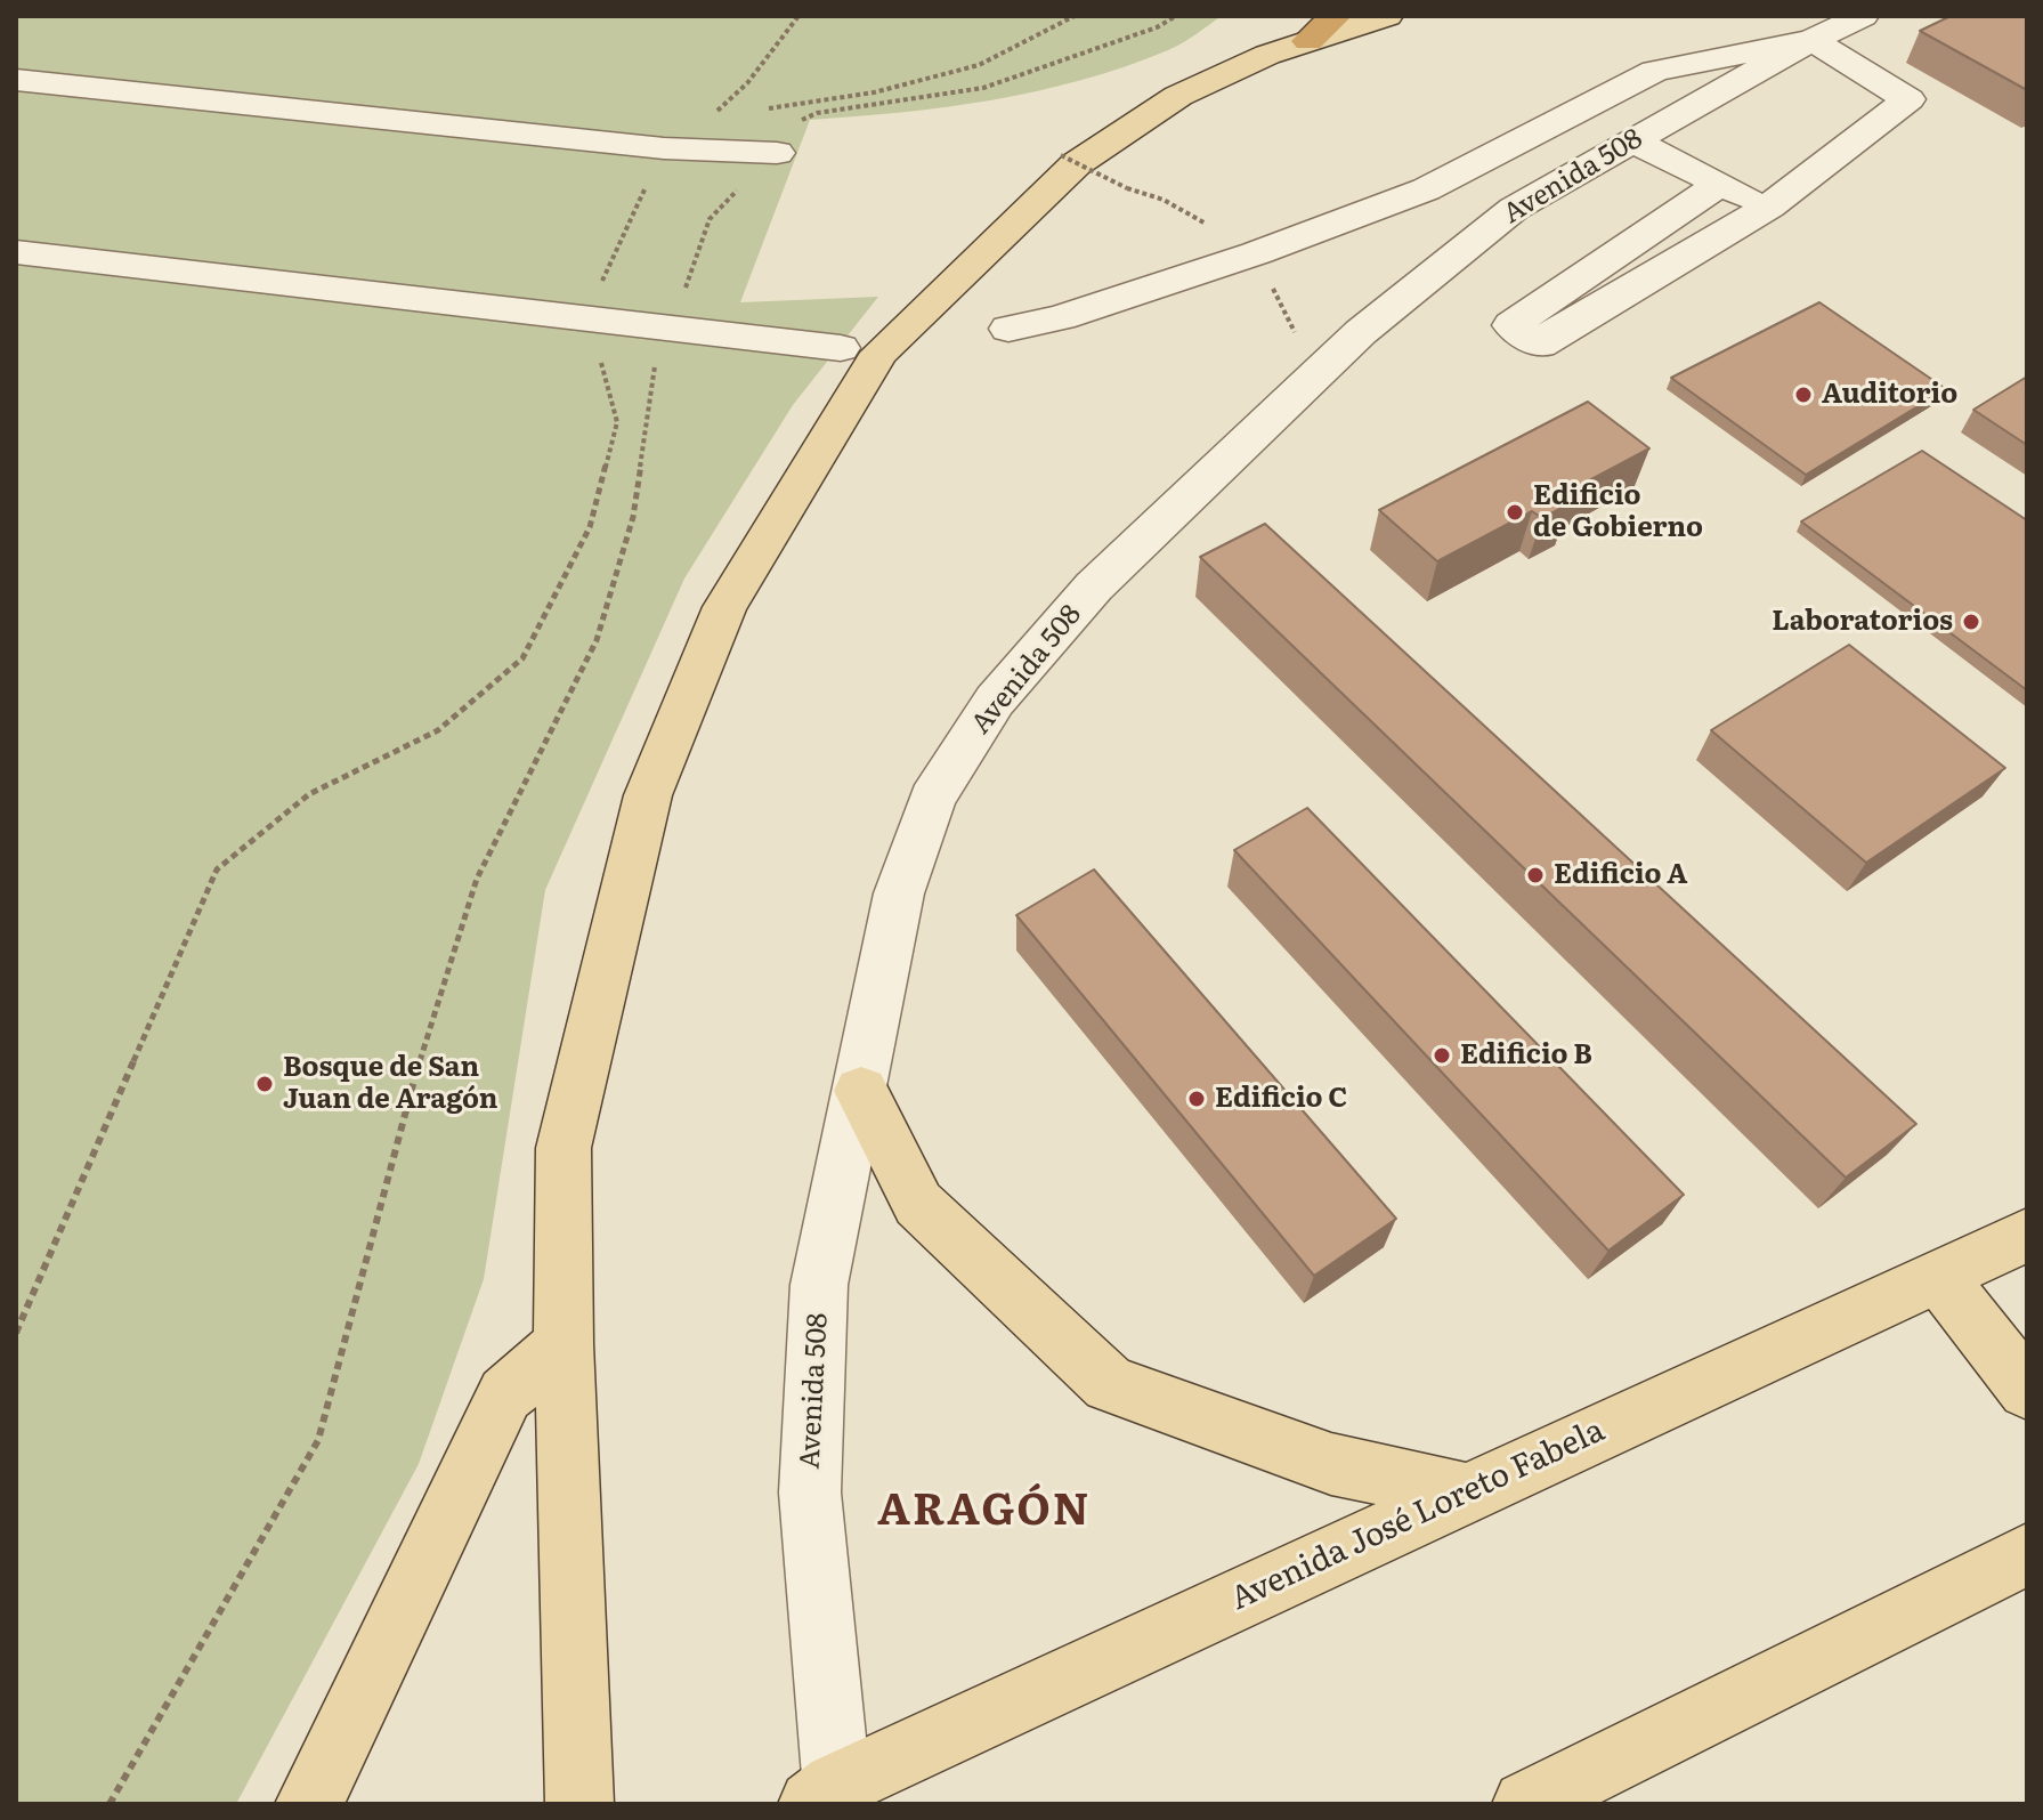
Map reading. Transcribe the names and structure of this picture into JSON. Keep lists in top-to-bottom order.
{
  "streets": {
    "main road": ["Avenida José Loreto Fabela"],
    "street": ["Avenida 508"]
  },
  "crossings": [
    ["Avenida 508", "Avenida José Loreto Fabela"]
  ],
  "districts": ["ARAGÓN"],
  "places": [
    "Auditorio",
    "Edificio de Gobierno",
    "Laboratorios",
    "Edificio A",
    "Edificio B",
    "Bosque de San Juan de Aragón",
    "Edificio C"
  ]
}
